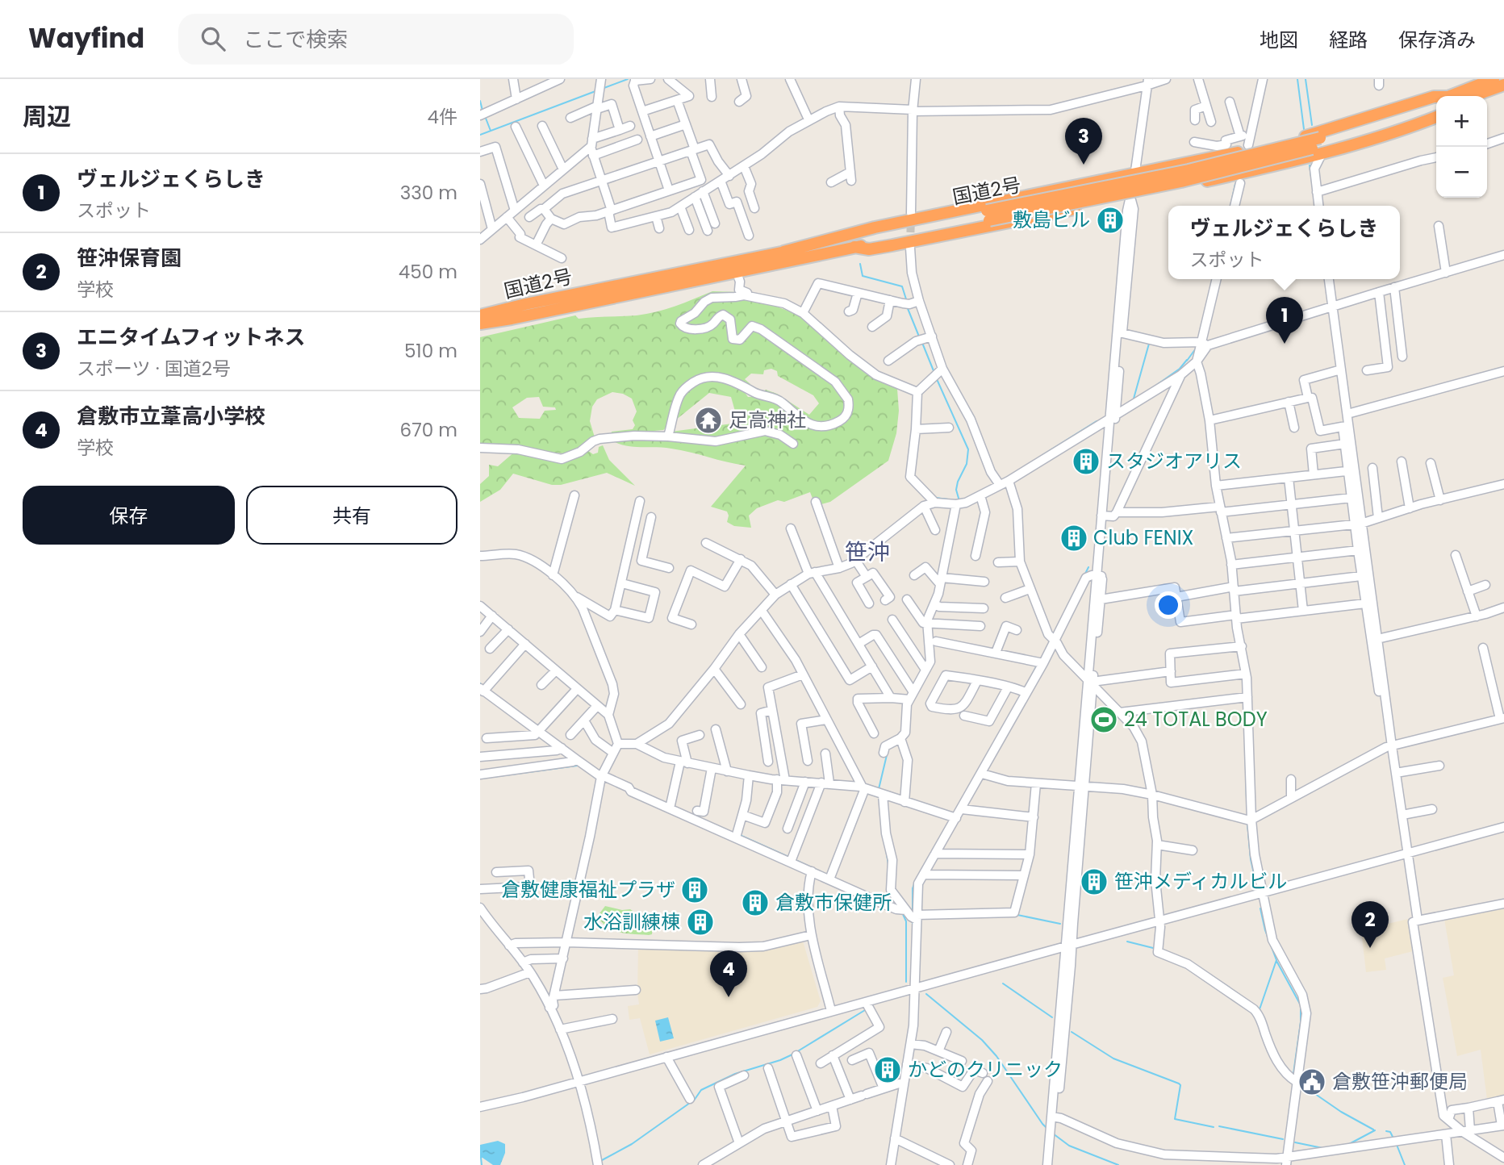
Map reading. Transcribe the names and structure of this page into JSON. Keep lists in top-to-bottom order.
{
  "streets": {
    "highway": ["国道2号"]
  },
  "districts": ["笹沖"],
  "places": {
    "building": [
      "敷島ビル",
      "スタジオアリス",
      "Club FENIX",
      "笹沖メディカルビル",
      "倉敷健康福祉プラザ",
      "倉敷市保健所",
      "水浴訓練棟",
      "かどのクリニック"
    ],
    "temple": ["足高神社"],
    "sports": ["24 TOTAL BODY"],
    "public building": ["倉敷笹沖郵便局"]
  },
  "page": {
    "header": "Wayfind",
    "search": "ここで検索",
    "nav": ["地図", "経路", "保存済み"],
    "heading": ["周辺", "4件"],
    "map_buttons": ["+", "−"],
    "pins": [
      "3",
      "1",
      "2",
      "4"
    ],
    "list": [
      {
        "mark": "1",
        "name": "ヴェルジェくらしき",
        "note": "スポット",
        "value": "330 m"
      },
      {
        "mark": "2",
        "name": "笹沖保育園",
        "note": "学校",
        "value": "450 m"
      },
      {
        "mark": "3",
        "name": "エニタイムフィットネス",
        "note": "スポーツ · 国道2号",
        "value": "510 m"
      },
      {
        "mark": "4",
        "name": "倉敷市立葦高小学校",
        "note": "学校",
        "value": "670 m"
      }
    ],
    "popup": ["ヴェルジェくらしき", "スポット"],
    "buttons": ["保存", "共有"]
  }
}
